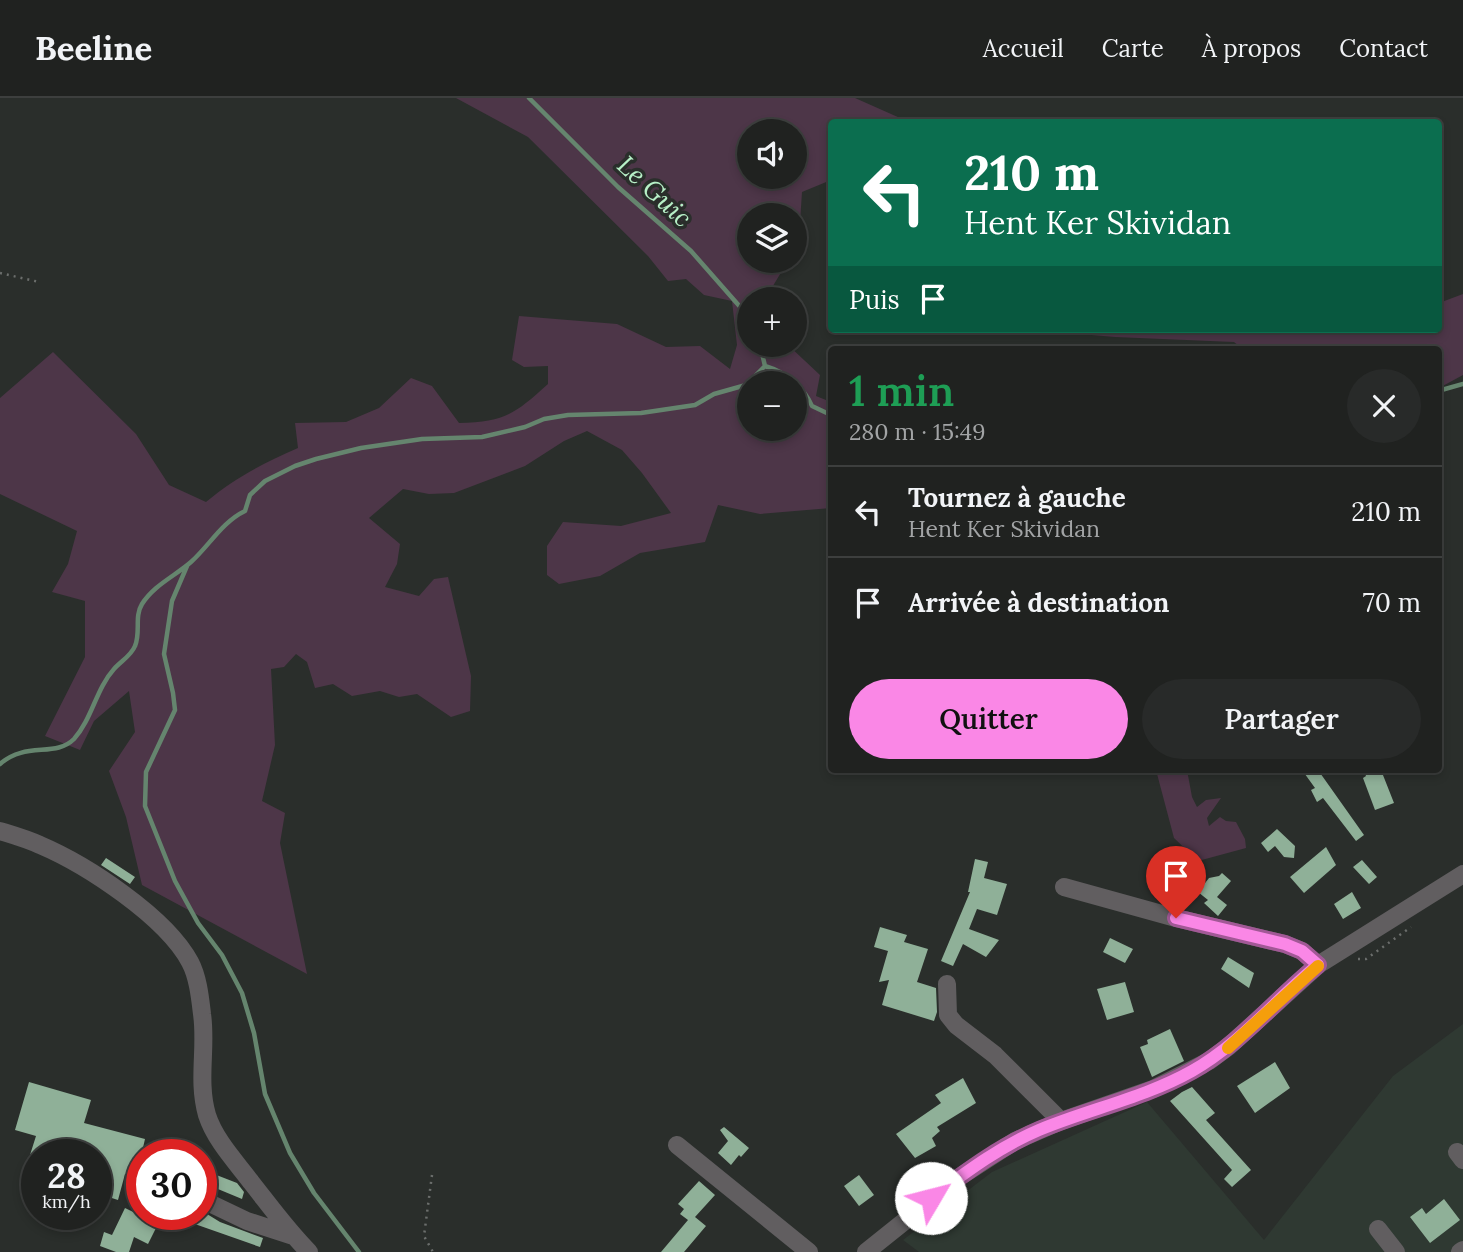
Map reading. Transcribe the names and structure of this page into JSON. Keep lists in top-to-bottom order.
{
  "water": ["Le Guic"],
  "page": {
    "header": "Beeline",
    "nav": [
      "Accueil",
      "Carte",
      "À propos",
      "Contact"
    ],
    "map_buttons": ["+", "−"],
    "turn": ["210 m", "Hent Ker Skividan"],
    "then": "Puis",
    "heading": ["1 min", "280 m · 15:49"],
    "list": [
      {
        "name": "Tournez à gauche",
        "note": "Hent Ker Skividan",
        "value": "210 m"
      },
      {
        "name": "Arrivée à destination",
        "value": "70 m"
      }
    ],
    "buttons": ["Quitter", "Partager"],
    "speed": "28 km/h",
    "limit": "30"
  }
}
